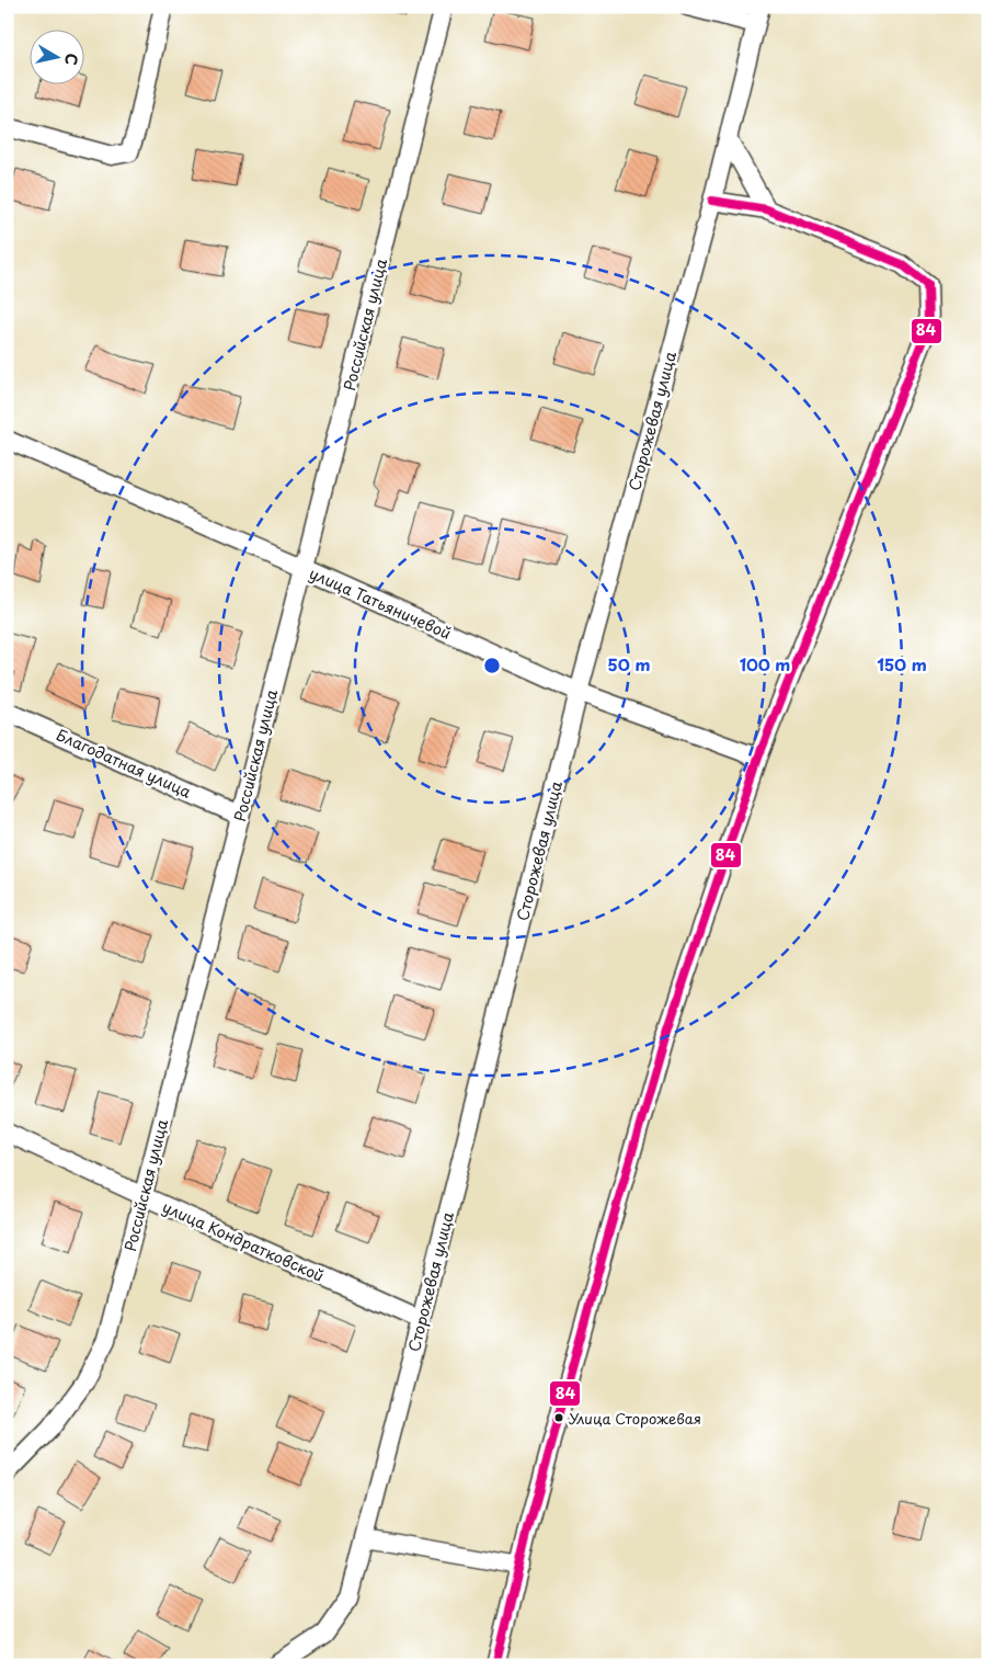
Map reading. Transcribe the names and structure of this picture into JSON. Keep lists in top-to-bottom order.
{
  "streets": {
    "street": [
      "Российская улица",
      "Сторожевая улица",
      "улица Татьяничевой",
      "Благодатная улица",
      "улица Кондратковской"
    ]
  },
  "crossings": [
    ["Российская улица", "улица Татьяничевой"],
    ["Российская улица", "Благодатная улица"],
    ["Российская улица", "улица Кондратковской"],
    ["Сторожевая улица", "улица Татьяничевой"],
    ["Сторожевая улица", "улица Кондратковской"]
  ],
  "places": ["Улица Сторожевая"],
  "lines": ["transit line 84"],
  "north": "right",
  "rings": ["50 m", "100 m", "150 m"]
}
